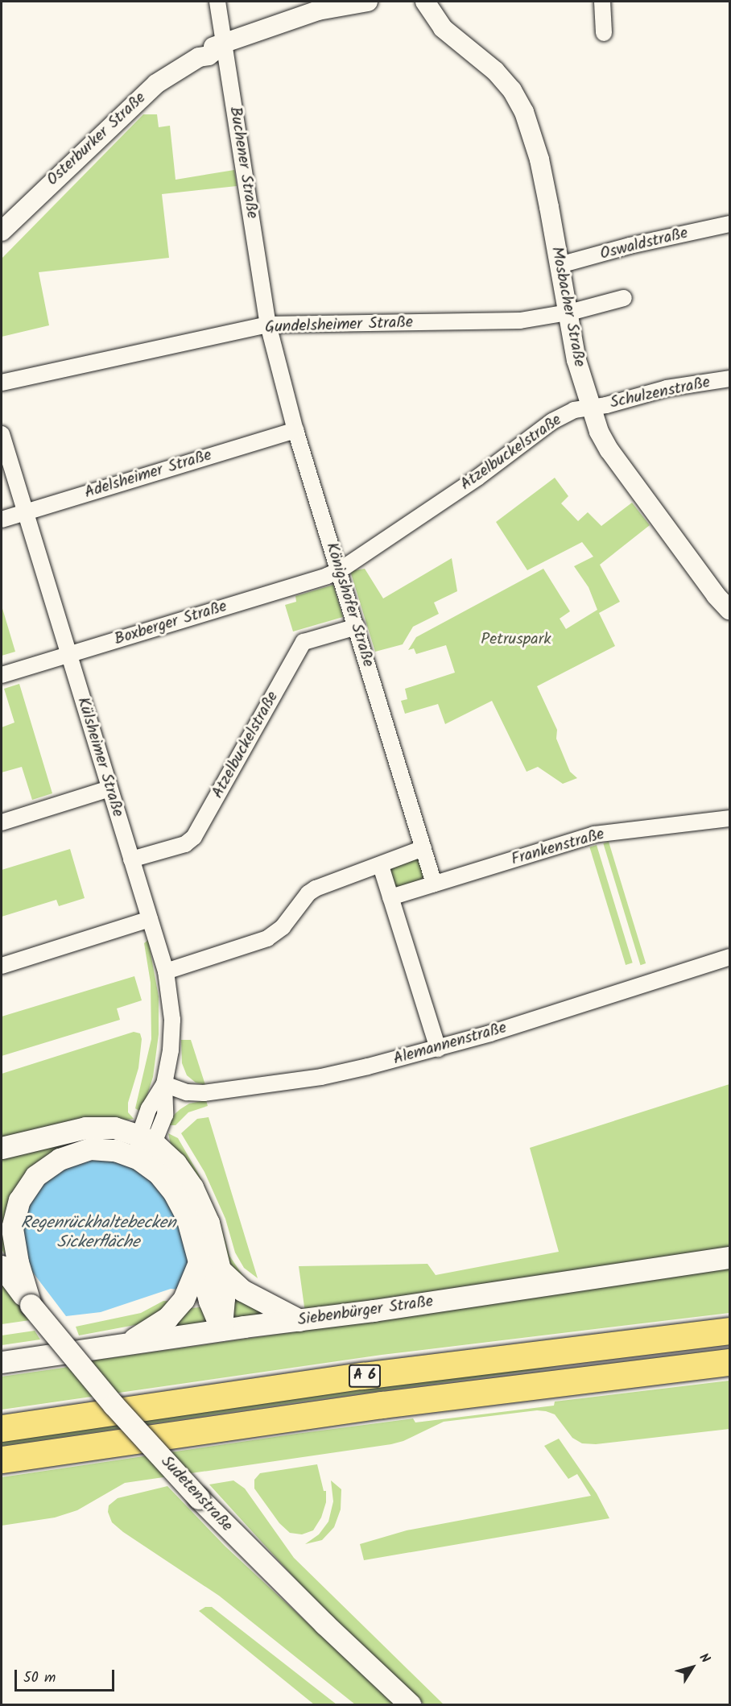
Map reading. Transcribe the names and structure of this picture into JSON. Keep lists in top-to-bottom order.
{
  "streets": {
    "highway": ["A 6"],
    "main road": ["Siebenbürger Straße", "Sudetenstraße"],
    "street": [
      "Osterburker Straße",
      "Buchener Straße",
      "Oswaldstraße",
      "Mosbacher Straße",
      "Gundelsheimer Straße",
      "Schulzenstraße",
      "Atzelbuckelstraße",
      "Adelsheimer Straße",
      "Königshofer Straße",
      "Boxberger Straße",
      "Külsheimer Straße",
      "Frankenstraße",
      "Alemannenstraße"
    ]
  },
  "crossings": [
    ["Osterburker Straße", "Buchener Straße"],
    ["Buchener Straße", "Gundelsheimer Straße"],
    ["Buchener Straße", "Königshofer Straße"],
    ["Oswaldstraße", "Mosbacher Straße"],
    ["Mosbacher Straße", "Gundelsheimer Straße"],
    ["Mosbacher Straße", "Schulzenstraße"],
    ["Mosbacher Straße", "Atzelbuckelstraße"],
    ["Gundelsheimer Straße", "Königshofer Straße"],
    ["Schulzenstraße", "Atzelbuckelstraße"],
    ["Atzelbuckelstraße", "Königshofer Straße"],
    ["Atzelbuckelstraße", "Boxberger Straße"],
    ["Atzelbuckelstraße", "Külsheimer Straße"],
    ["Adelsheimer Straße", "Königshofer Straße"],
    ["Adelsheimer Straße", "Külsheimer Straße"],
    ["Königshofer Straße", "Boxberger Straße"],
    ["Königshofer Straße", "Frankenstraße"],
    ["Boxberger Straße", "Külsheimer Straße"],
    ["Külsheimer Straße", "Alemannenstraße"]
  ],
  "water": ["Regenrückhaltebecken Sickerfläche"],
  "parks": ["Petruspark"],
  "scale_bar": "50 m",
  "north": "top right"
}
